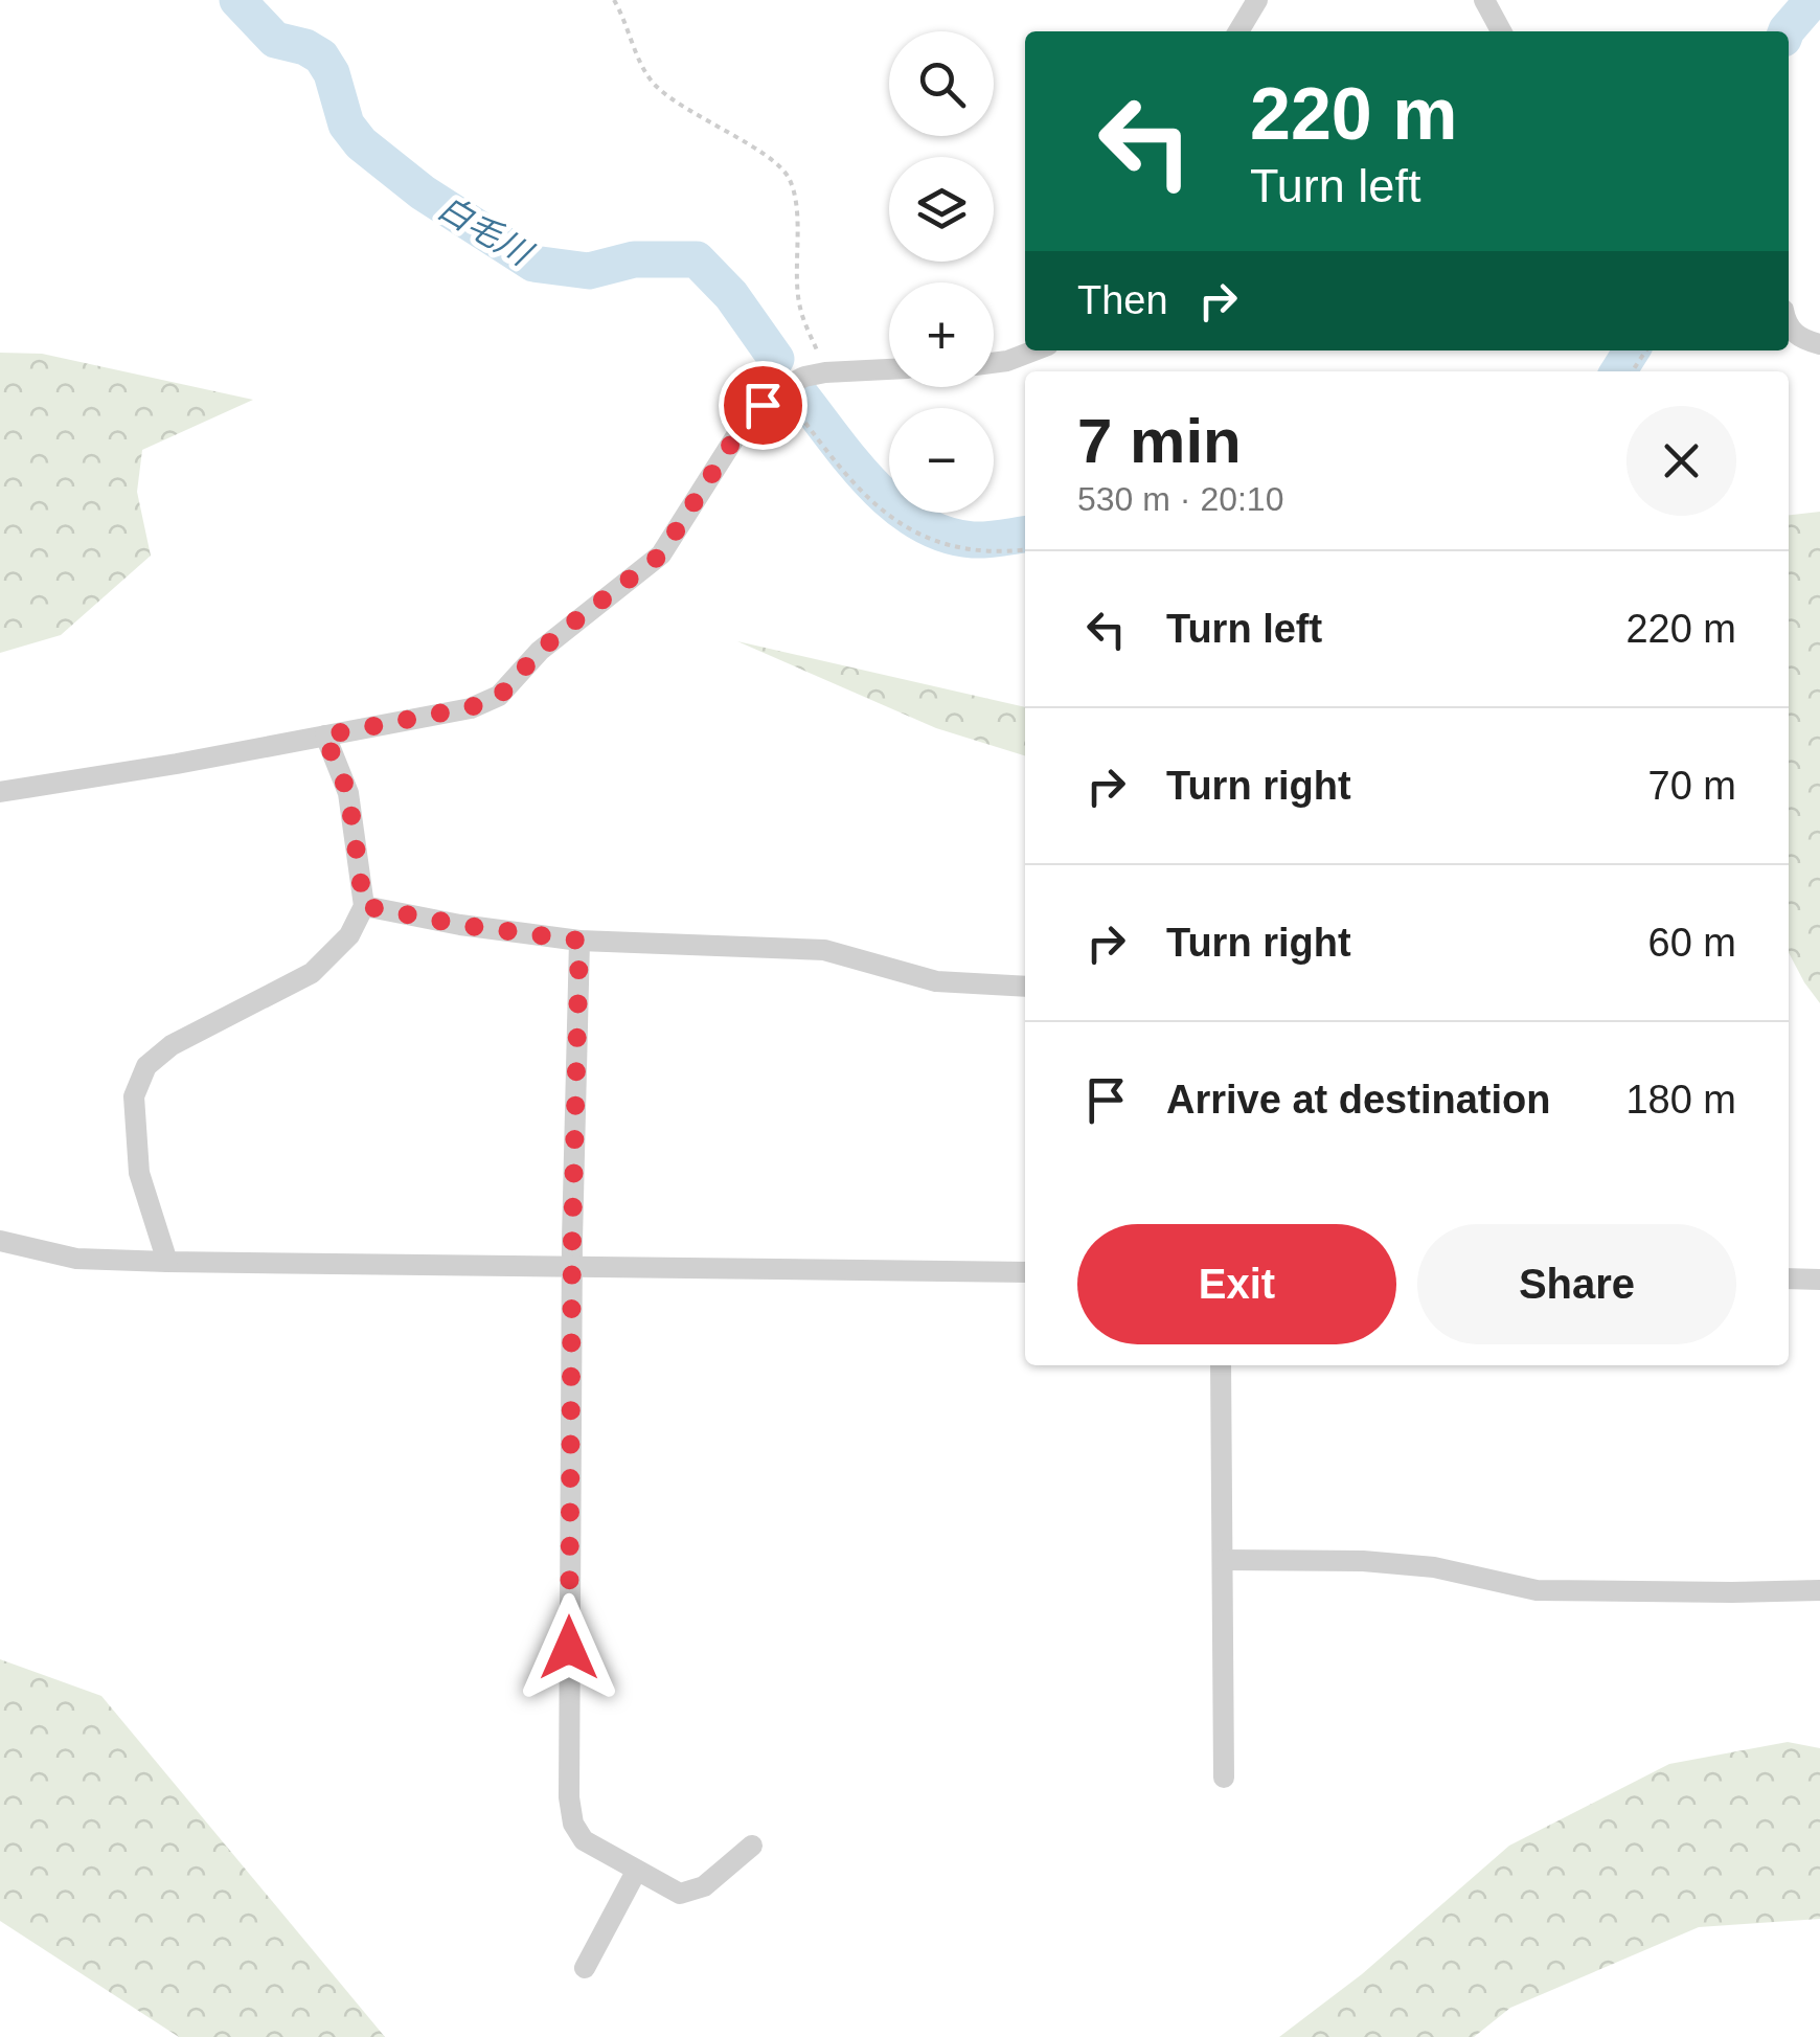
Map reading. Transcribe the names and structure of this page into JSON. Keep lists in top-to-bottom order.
{
  "water": ["白毛川"],
  "page": {
    "map_buttons": ["+", "−"],
    "turn": ["220 m", "Turn left"],
    "then": "Then",
    "heading": ["7 min", "530 m · 20:10"],
    "list": [
      {
        "name": "Turn left",
        "value": "220 m"
      },
      {
        "name": "Turn right",
        "value": "70 m"
      },
      {
        "name": "Turn right",
        "value": "60 m"
      },
      {
        "name": "Arrive at destination",
        "value": "180 m"
      }
    ],
    "buttons": ["Exit", "Share"]
  }
}
